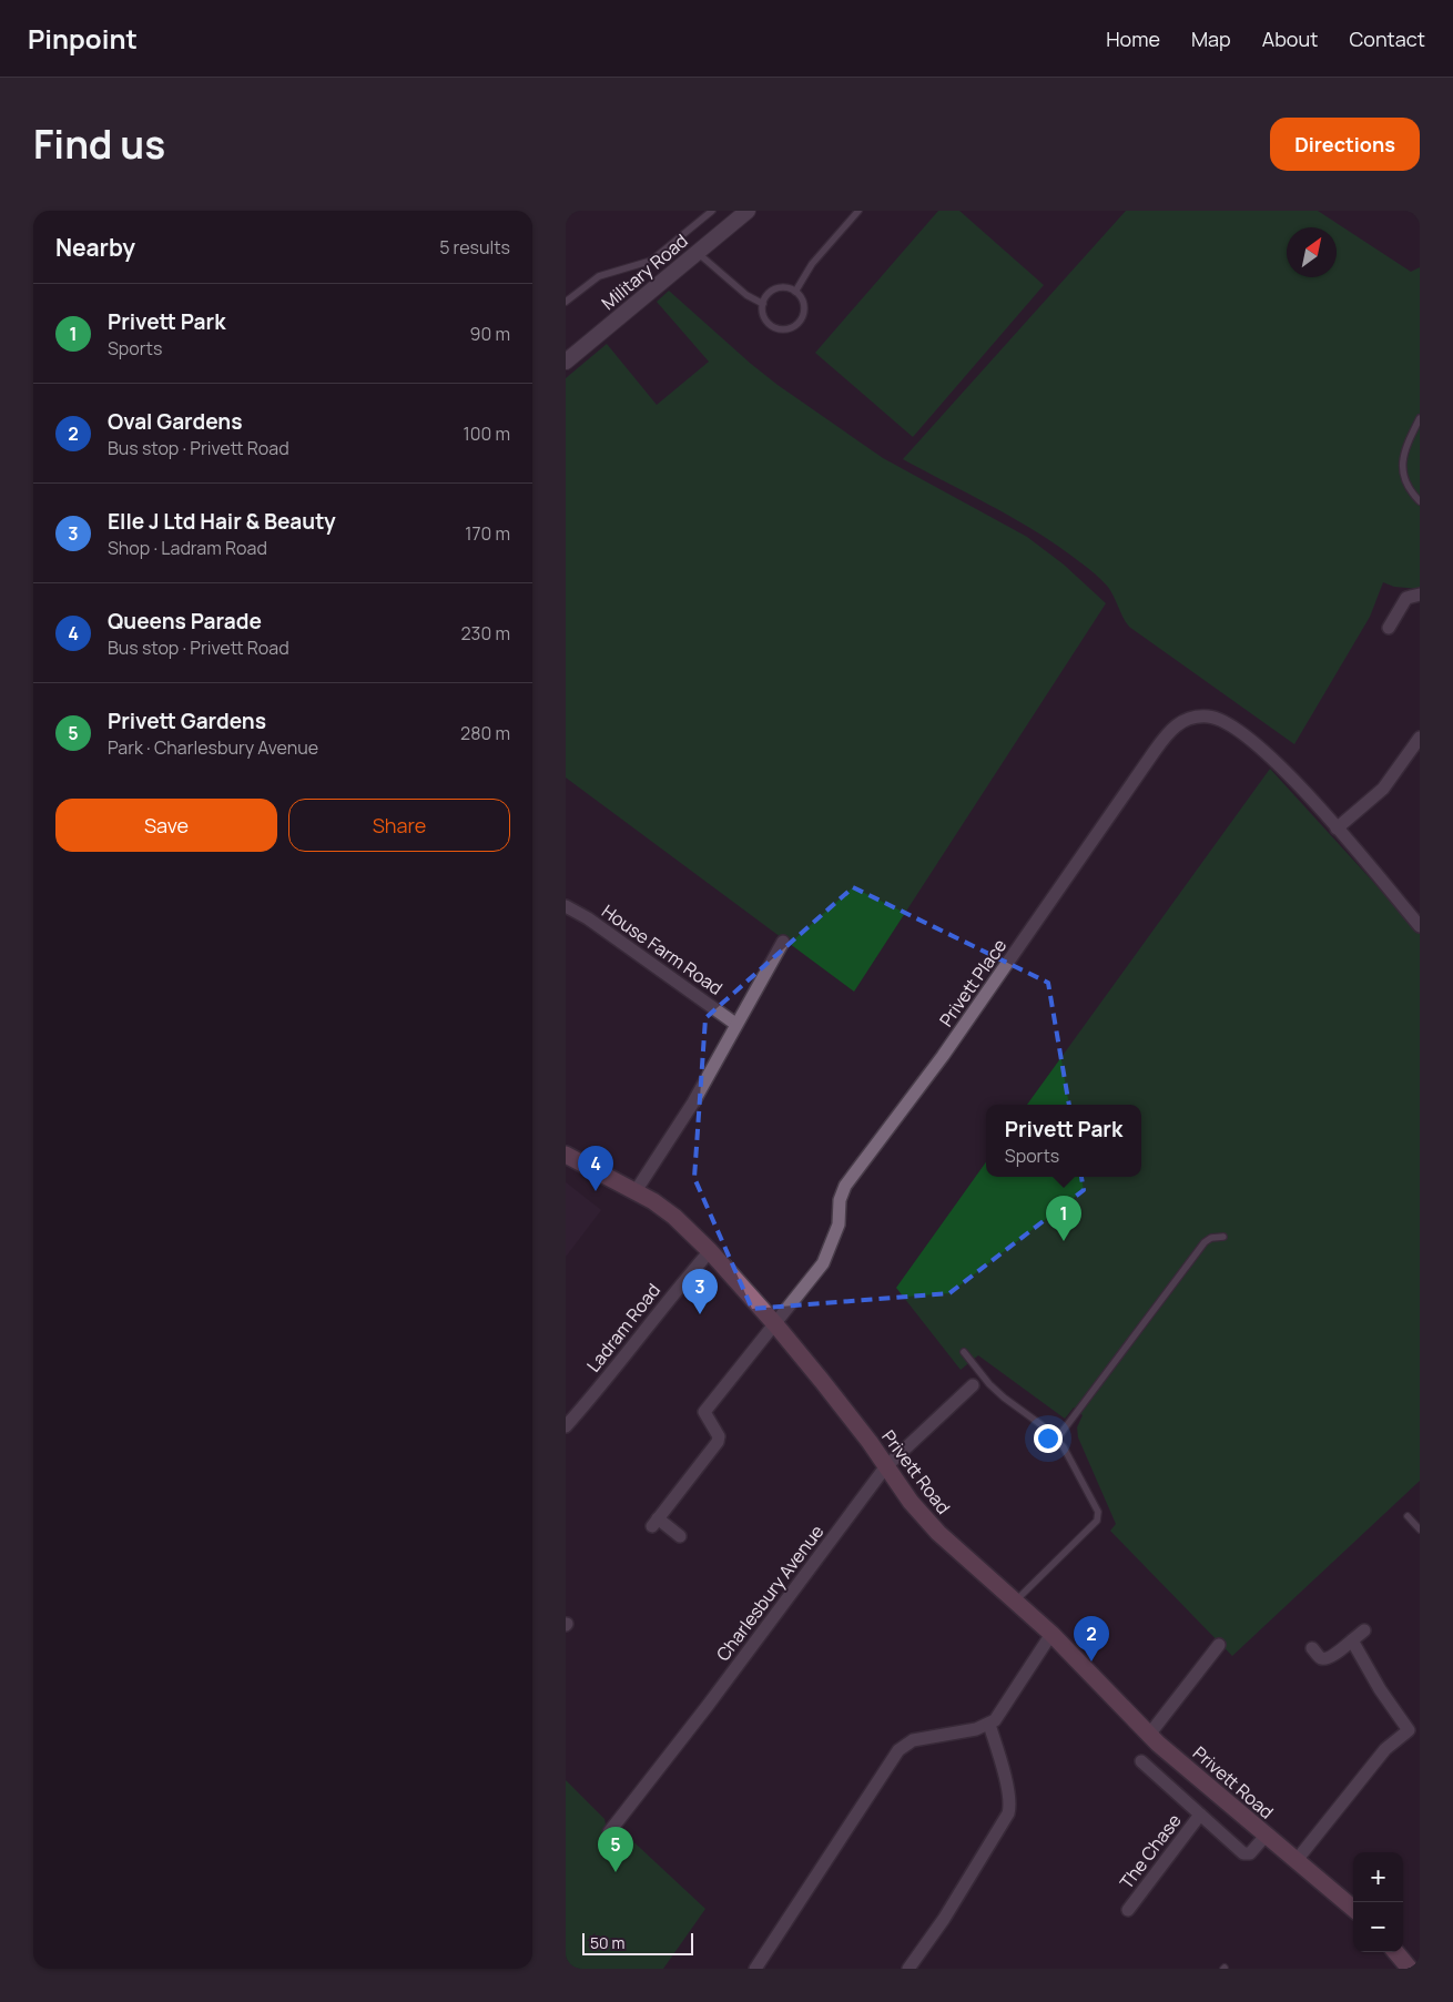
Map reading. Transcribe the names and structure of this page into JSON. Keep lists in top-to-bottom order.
{
  "streets": {
    "main road": ["Privett Road"],
    "street": [
      "Military Road",
      "House Farm Road",
      "Privett Place",
      "Ladram Road",
      "Charlesbury Avenue",
      "The Chase"
    ]
  },
  "crossings": [
    ["Privett Place", "Privett Road"],
    ["Ladram Road", "Privett Road"],
    ["Privett Road", "Charlesbury Avenue"],
    ["Privett Road", "The Chase"]
  ],
  "scale_bar": "50 m",
  "north": "top right",
  "page": {
    "header": "Pinpoint",
    "nav": [
      "Home",
      "Map",
      "About",
      "Contact"
    ],
    "title": "Find us",
    "buttons": [
      "Directions",
      ["Save", "Share"]
    ],
    "heading": ["Nearby", "5 results"],
    "list": [
      {
        "mark": "1",
        "name": "Privett Park",
        "note": "Sports",
        "value": "90 m"
      },
      {
        "mark": "2",
        "name": "Oval Gardens",
        "note": "Bus stop · Privett Road",
        "value": "100 m"
      },
      {
        "mark": "3",
        "name": "Elle J Ltd Hair & Beauty",
        "note": "Shop · Ladram Road",
        "value": "170 m"
      },
      {
        "mark": "4",
        "name": "Queens Parade",
        "note": "Bus stop · Privett Road",
        "value": "230 m"
      },
      {
        "mark": "5",
        "name": "Privett Gardens",
        "note": "Park · Charlesbury Avenue",
        "value": "280 m"
      }
    ],
    "popup": ["Privett Park", "Sports"],
    "pins": [
      "4",
      "1",
      "3",
      "2",
      "5"
    ],
    "map_buttons": ["+", "−"],
    "scale": "50 m"
  }
}
